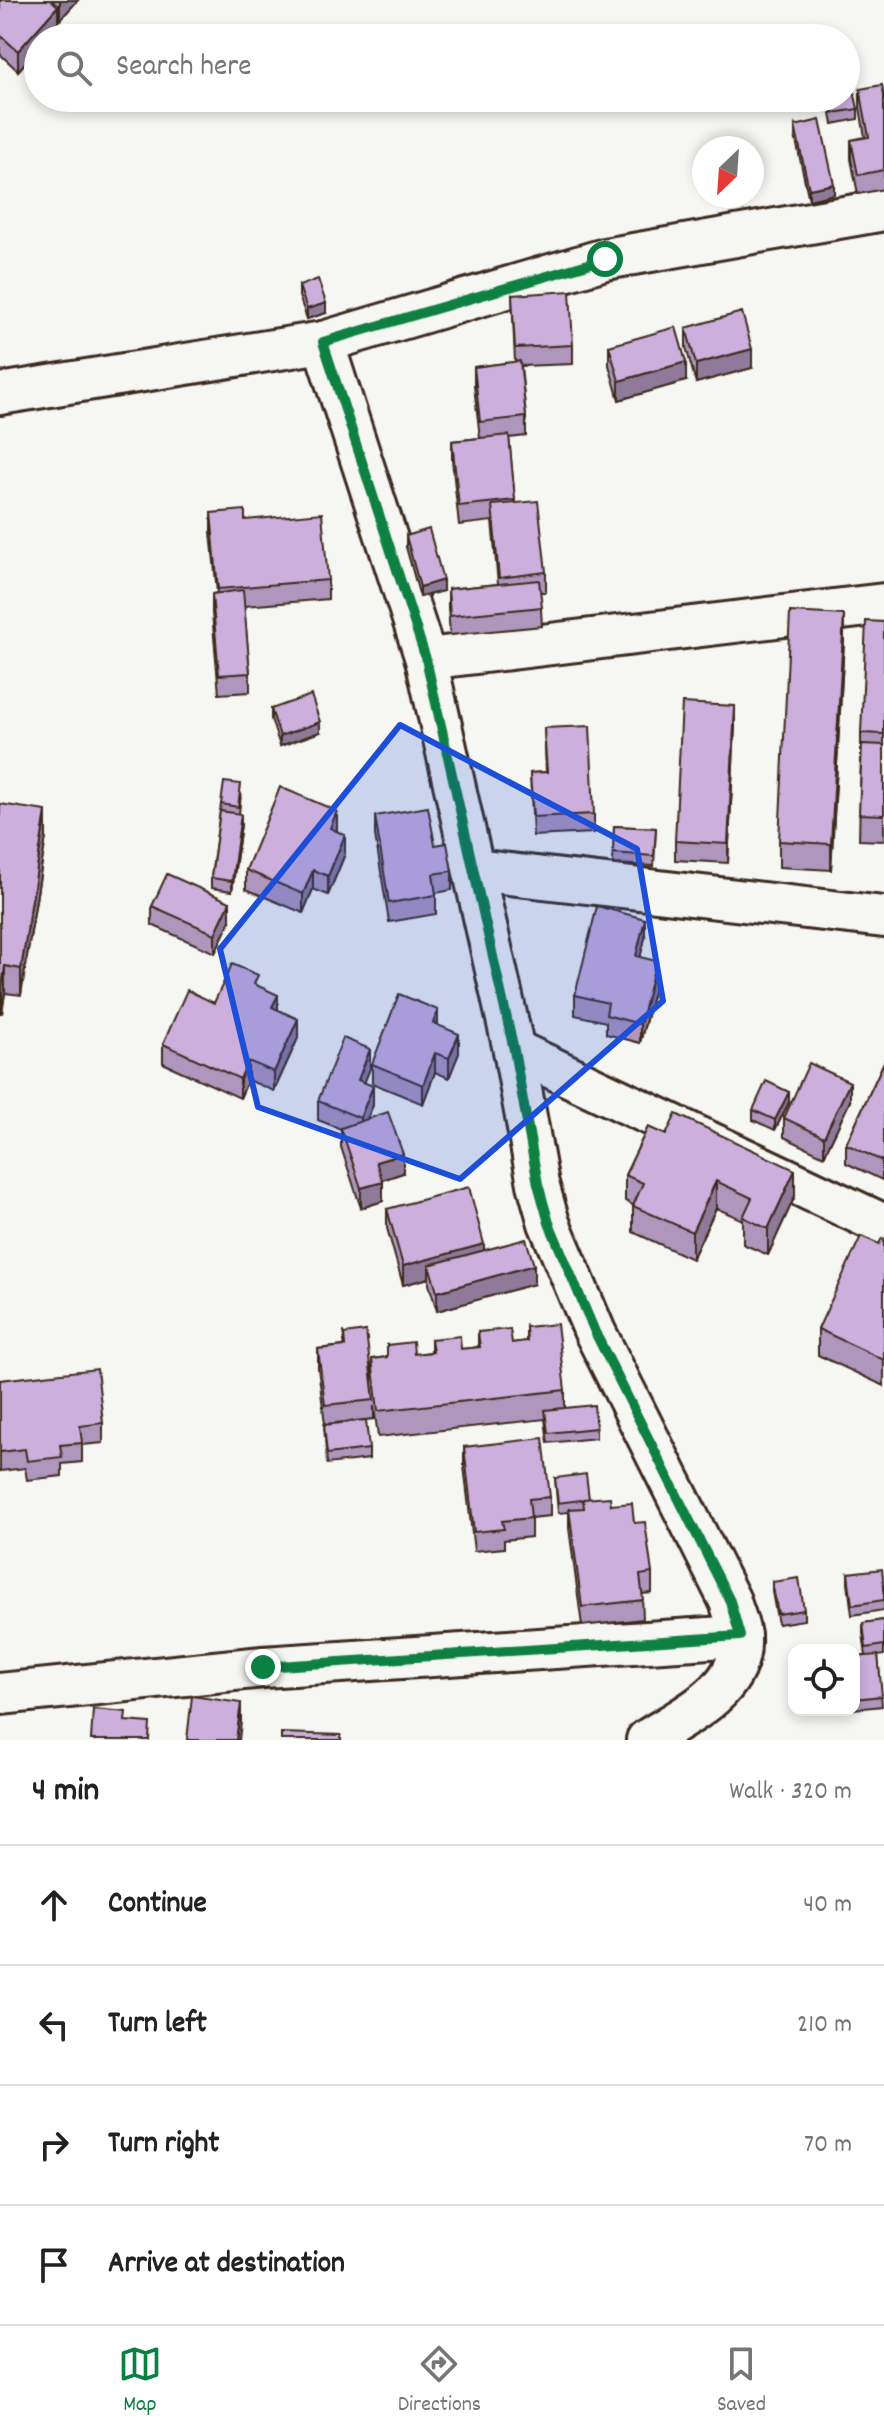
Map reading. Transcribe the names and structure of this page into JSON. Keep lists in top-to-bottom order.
{
  "north": "bottom left",
  "page": {
    "search": "Search here",
    "heading": ["4 min", "Walk · 320 m"],
    "list": [
      ["Continue", "40 m"],
      ["Turn left", "210 m"],
      ["Turn right", "70 m"],
      "Arrive at destination"
    ],
    "nav": ["Map", "Directions", "Saved"]
  }
}
